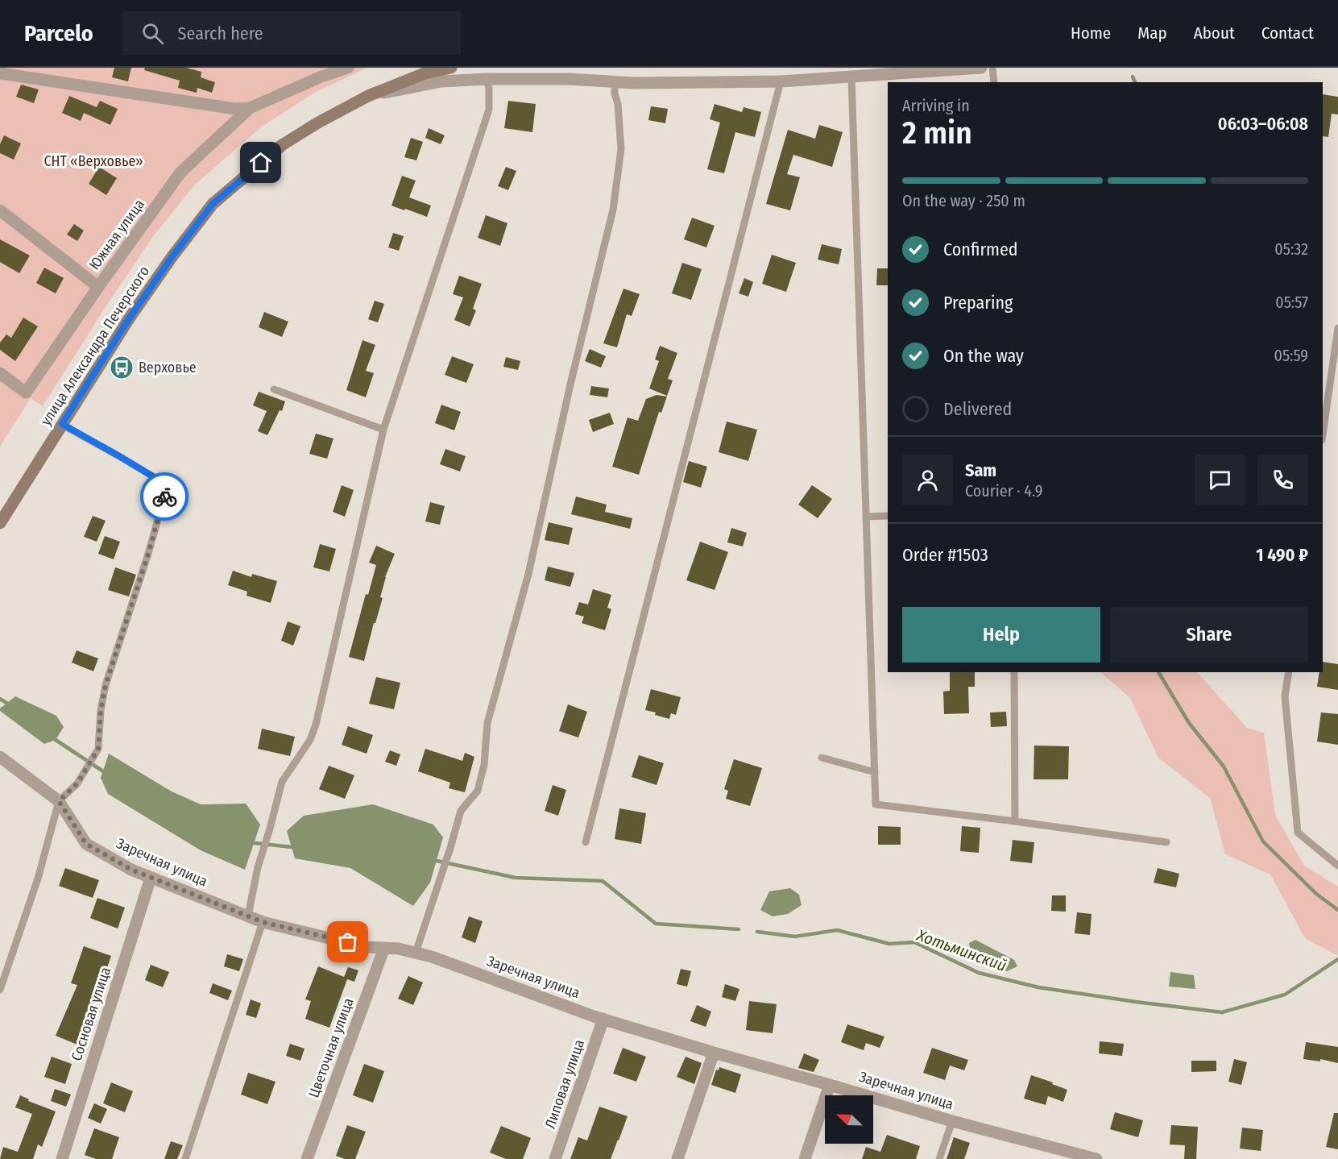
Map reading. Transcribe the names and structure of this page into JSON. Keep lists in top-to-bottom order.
{
  "streets": {
    "main road": ["улица Александра Печерского"],
    "street": [
      "Южная улица",
      "Заречная улица",
      "Сосновая улица",
      "Цветочная улица",
      "Липовая улица"
    ]
  },
  "crossings": [
    ["Заречная улица", "Сосновая улица"],
    ["Заречная улица", "Цветочная улица"],
    ["Заречная улица", "Липовая улица"]
  ],
  "water": ["Хотьминский"],
  "parks": ["СНТ «Верховье»"],
  "places": {
    "bus stop": ["Верховье"]
  },
  "north": "top left",
  "page": {
    "header": "Parcelo",
    "search": "Search here",
    "nav": [
      "Home",
      "Map",
      "About",
      "Contact"
    ],
    "heading": ["2 min", "Arriving in", "06:03–06:08"],
    "panel": [
      "Sam",
      "Courier · 4.9",
      "Order #1503",
      "1 490 ₽"
    ],
    "bar": "On the way · 250 m",
    "list": [
      ["Confirmed", "05:32"],
      ["Preparing", "05:57"],
      ["On the way", "05:59"],
      "Delivered"
    ],
    "buttons": ["Help", "Share"]
  }
}
